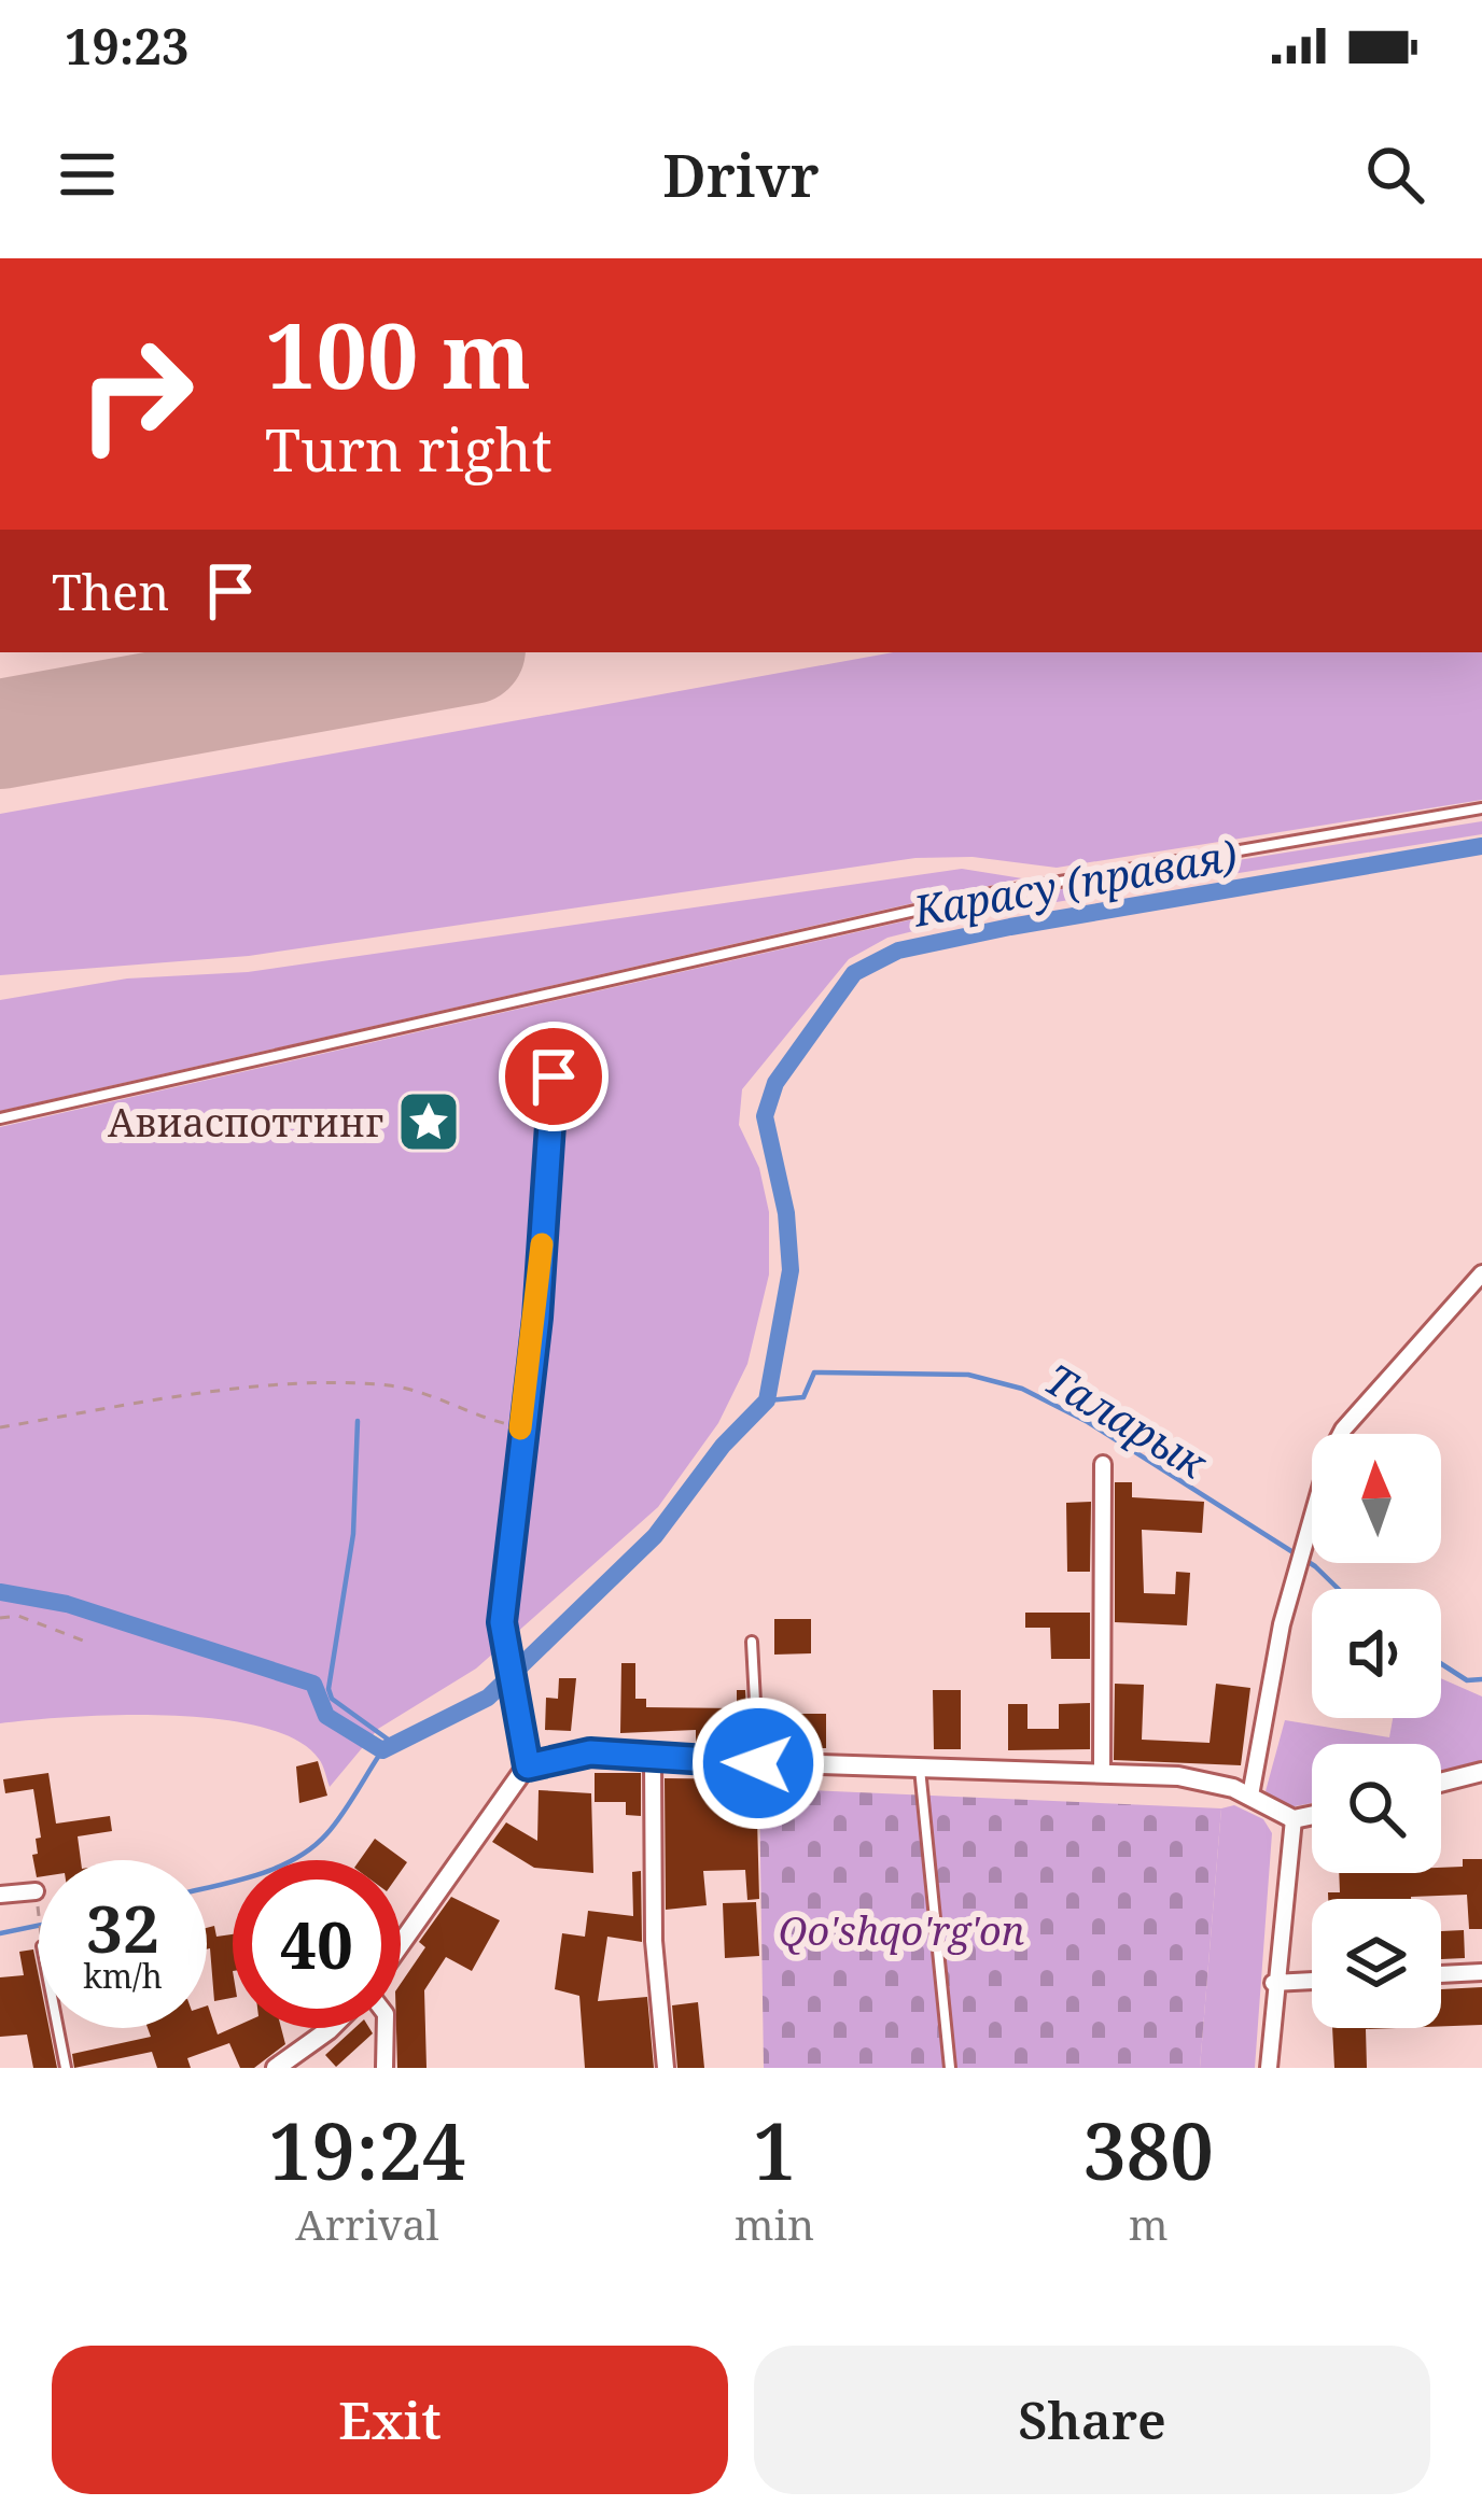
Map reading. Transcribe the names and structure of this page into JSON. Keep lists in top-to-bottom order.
{
  "water": ["Карасу (правая)", "Таларык"],
  "parks": ["Qo'shqo'rg'on"],
  "places": {
    "place": ["Авиаспоттинг"]
  },
  "north": "top",
  "page": {
    "status": "19:23",
    "header": "Drivr",
    "turn": ["100 m", "Turn right"],
    "then": "Then",
    "speed": "32 km/h",
    "limit": "40",
    "eta": [
      "19:24",
      "Arrival",
      "1",
      "min",
      "380",
      "m"
    ],
    "buttons": ["Exit", "Share"]
  }
}
